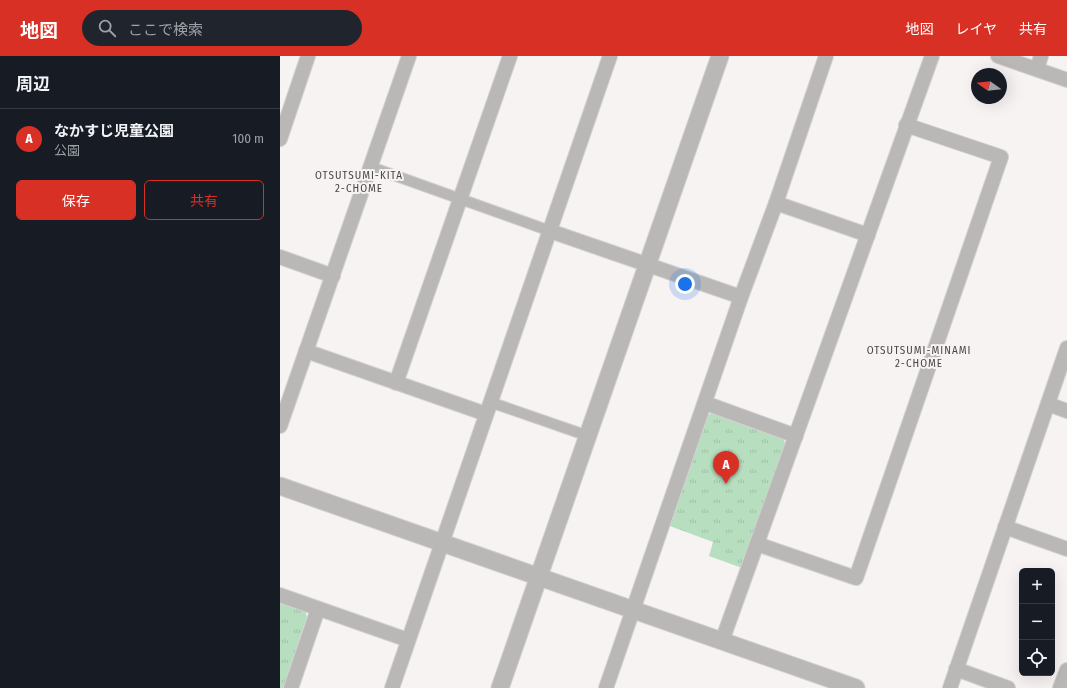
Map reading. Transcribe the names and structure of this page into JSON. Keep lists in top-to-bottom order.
{
  "districts": ["OTSUTSUMI-KITA 2-CHOME", "OTSUTSUMI-MINAMI 2-CHOME"],
  "north": "left",
  "page": {
    "header": "地図",
    "search": "ここで検索",
    "nav": ["地図", "レイヤ", "共有"],
    "heading": "周辺",
    "list": [
      {
        "mark": "A",
        "name": "なかすじ児童公園",
        "note": "公園",
        "value": "100 m"
      }
    ],
    "buttons": ["保存", "共有"],
    "pins": "A",
    "map_buttons": ["+", "−"]
  }
}
